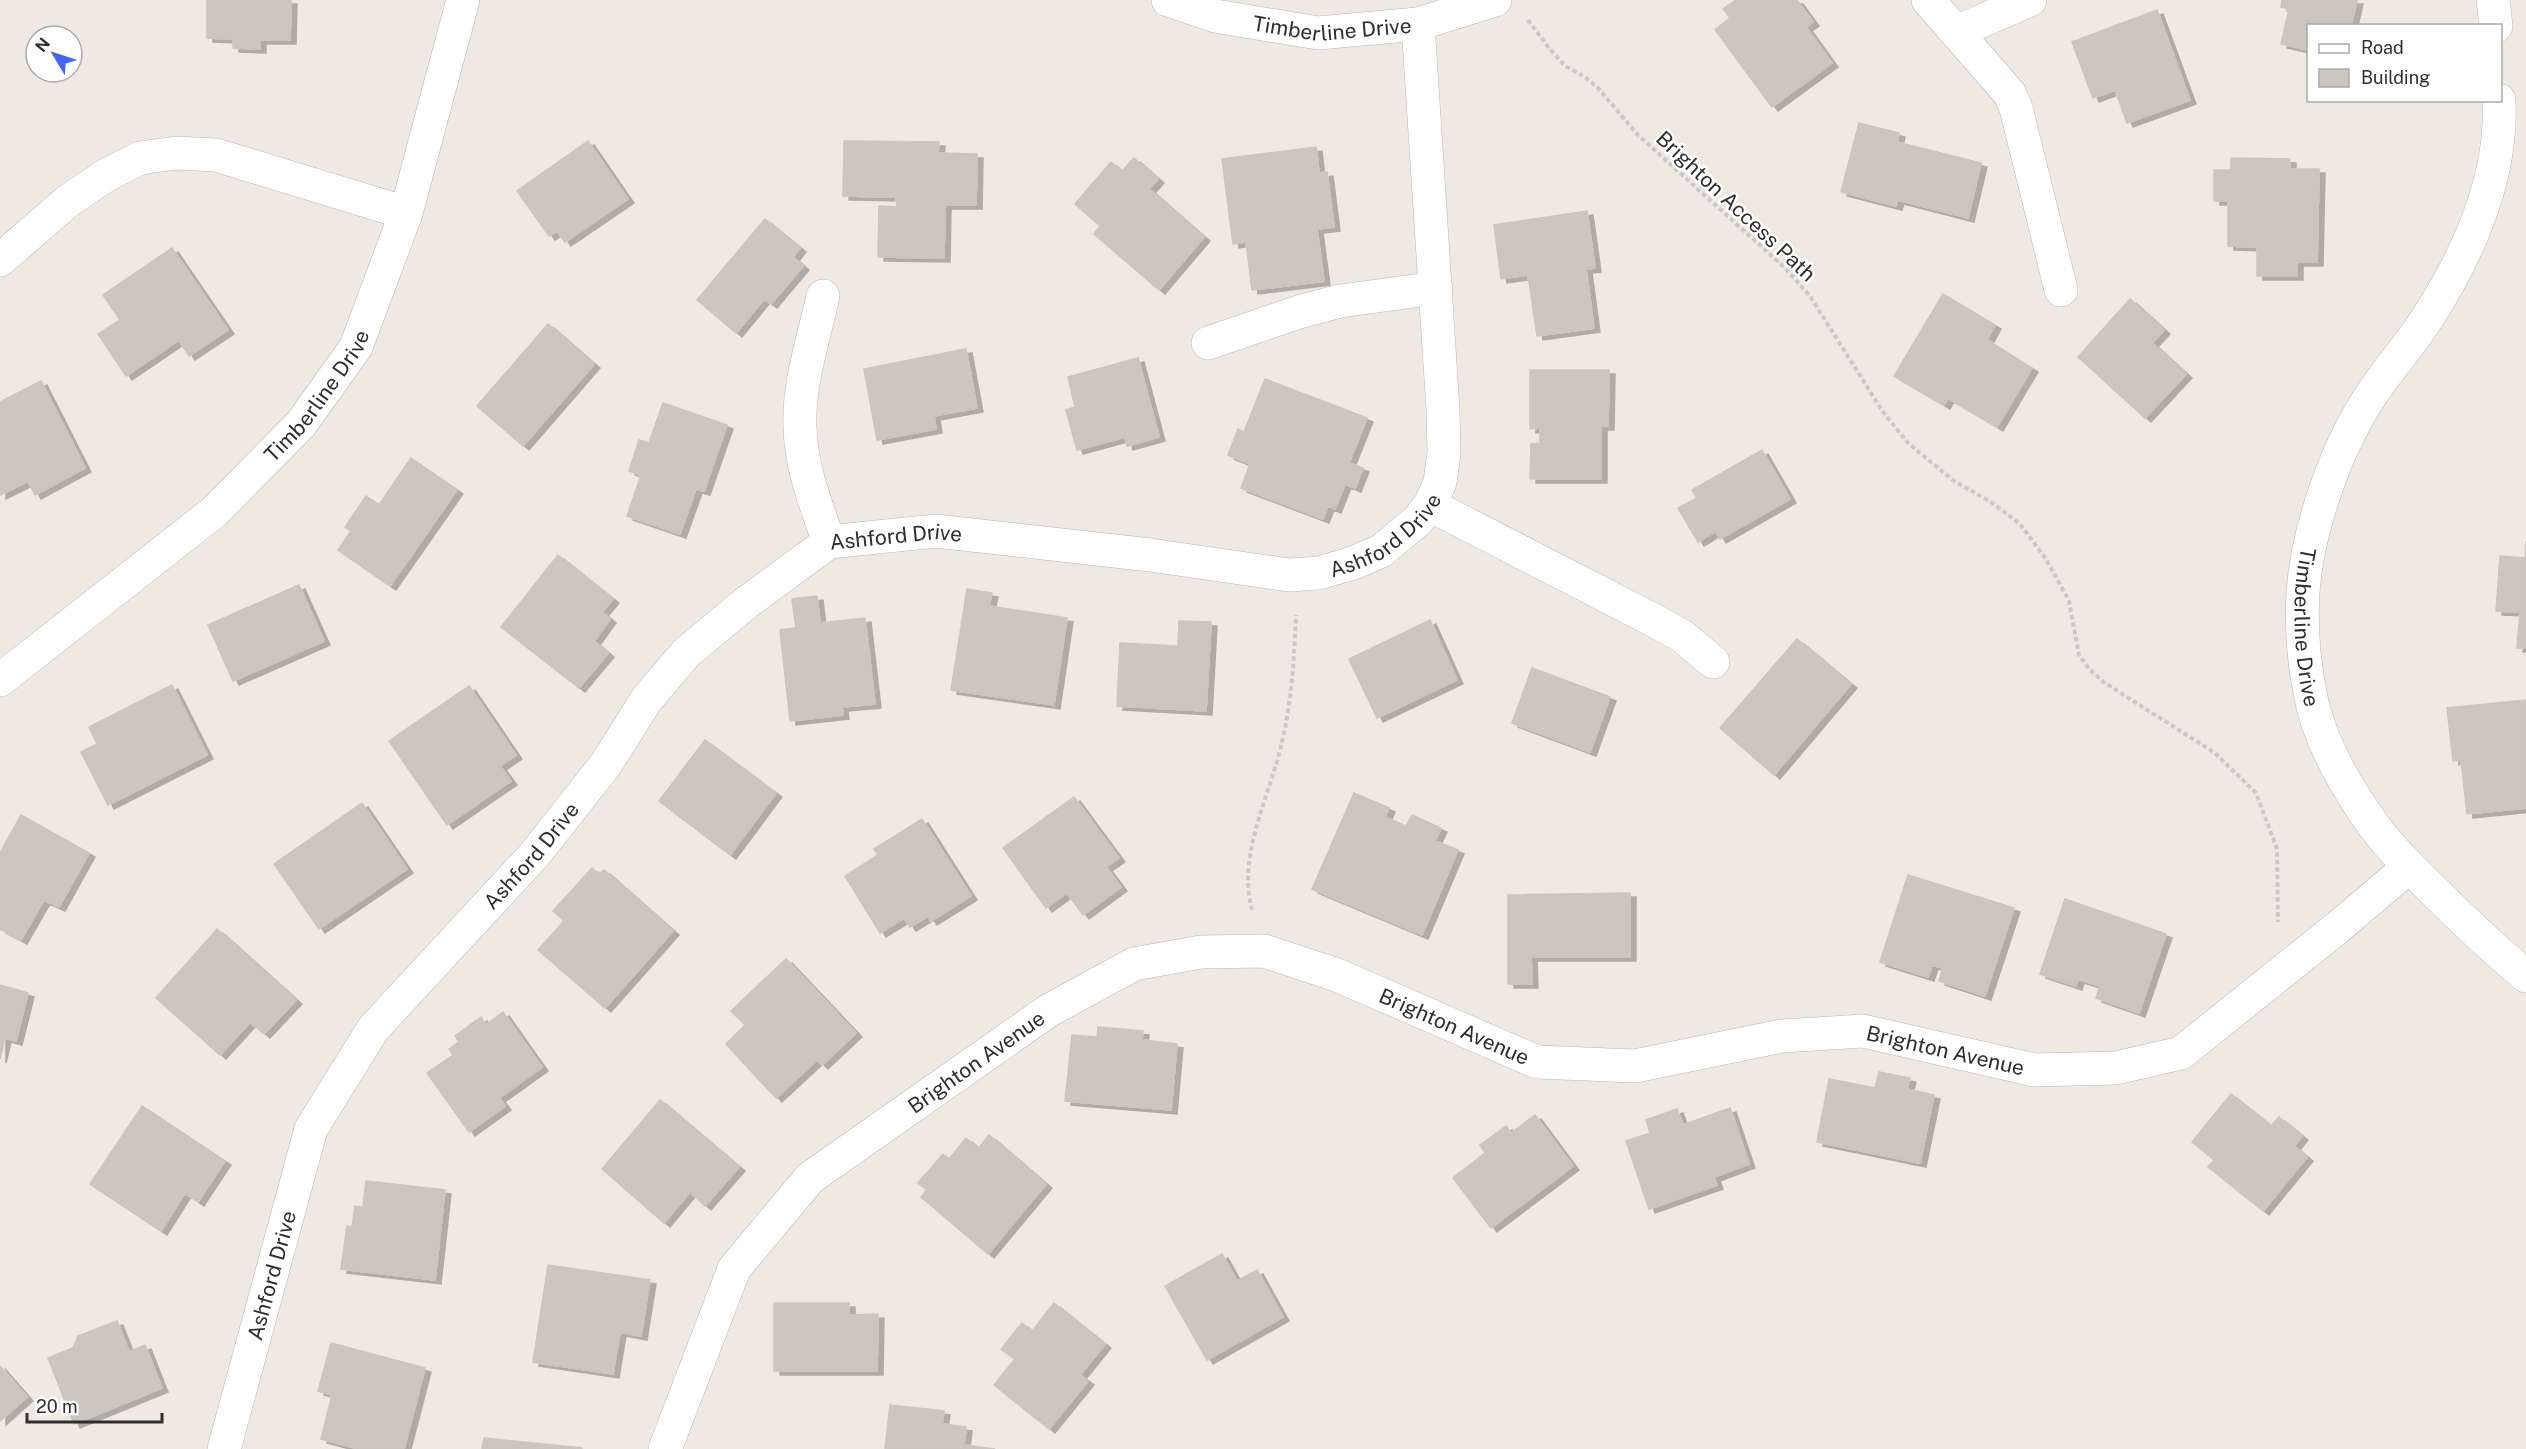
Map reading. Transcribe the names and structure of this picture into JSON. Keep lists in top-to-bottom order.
{
  "streets": {
    "street": ["Timberline Drive", "Ashford Drive", "Brighton Avenue"],
    "path": ["Brighton Access Path"]
  },
  "crossings": [
    ["Timberline Drive", "Ashford Drive"],
    ["Timberline Drive", "Brighton Avenue"],
    ["Brighton Access Path", "Brighton Avenue"]
  ],
  "legend": ["Road", "Building"],
  "scale_bar": "20 m",
  "north": "top left"
}
